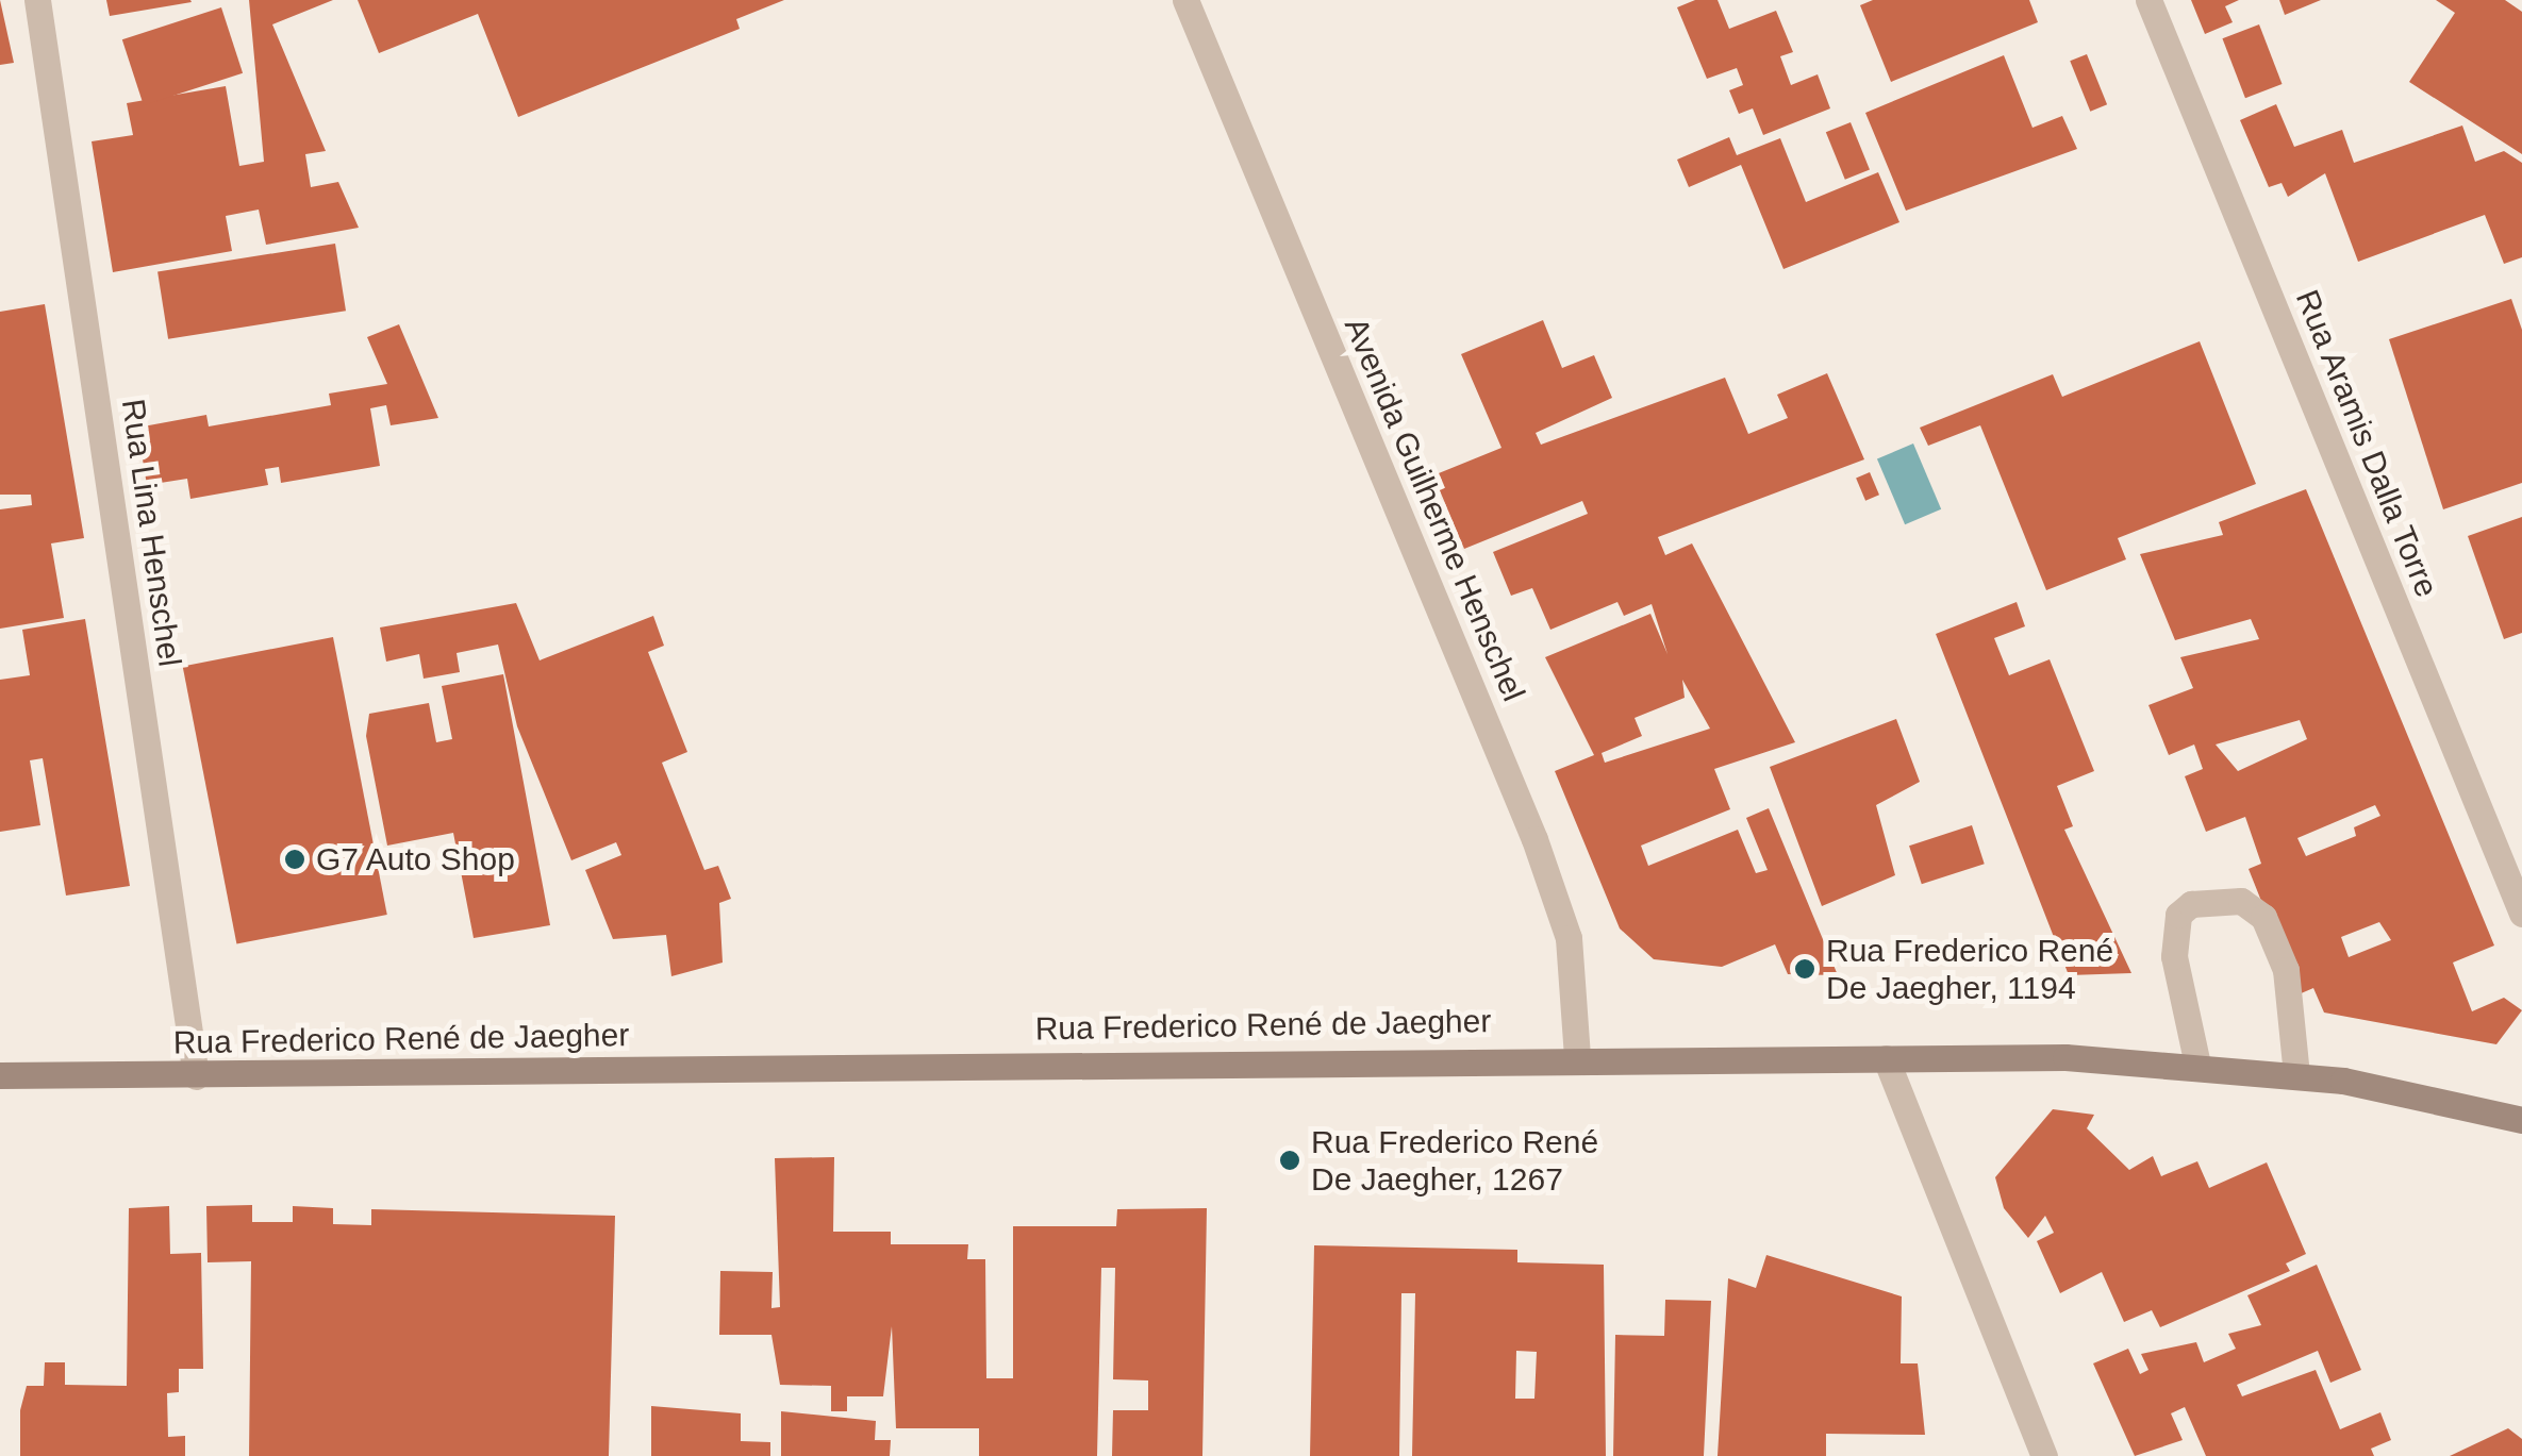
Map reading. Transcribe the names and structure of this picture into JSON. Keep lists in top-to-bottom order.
{
  "streets": {
    "main road": ["Rua Frederico René de Jaegher"],
    "street": ["Rua Aramis Dalla Torre", "Avenida Guilherme Henschel", "Rua Lina Henschel"]
  },
  "crossings": [
    ["Avenida Guilherme Henschel", "Rua Frederico René de Jaegher"],
    ["Rua Lina Henschel", "Rua Frederico René de Jaegher"]
  ],
  "places": ["G7 Auto Shop", "Rua Frederico René De Jaegher, 1194", "Rua Frederico René De Jaegher, 1267"]
}
